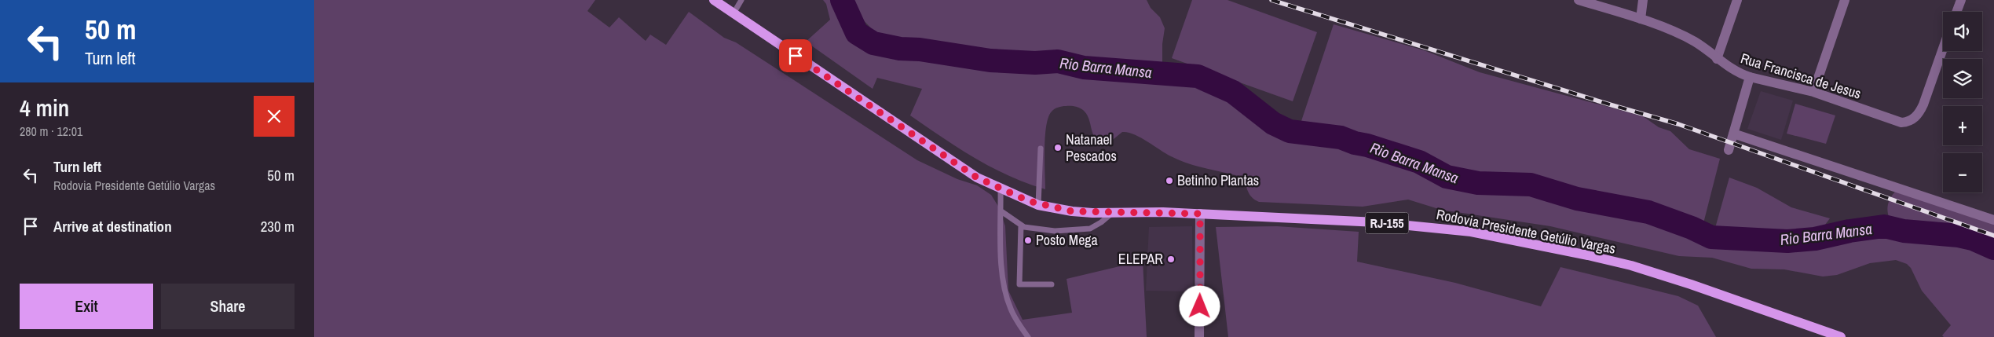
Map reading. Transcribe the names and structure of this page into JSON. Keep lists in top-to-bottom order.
{
  "streets": {
    "main road": ["RJ-155", "Rodovia Presidente Getúlio Vargas"],
    "street": ["Rua Francisca de Jesus"]
  },
  "water": ["Rio Barra Mansa"],
  "places": [
    "Natanael Pescados",
    "Betinho Plantas",
    "Posto Mega",
    "ELEPAR"
  ],
  "page": {
    "turn": ["50 m", "Turn left"],
    "map_buttons": ["+", "−"],
    "heading": ["4 min", "280 m · 12:01"],
    "list": [
      {
        "name": "Turn left",
        "note": "Rodovia Presidente Getúlio Vargas",
        "value": "50 m"
      },
      {
        "name": "Arrive at destination",
        "value": "230 m"
      }
    ],
    "buttons": ["Exit", "Share"]
  }
}
